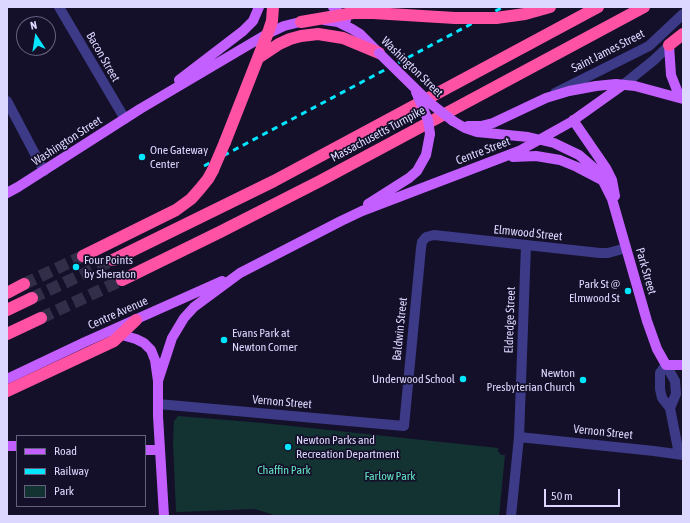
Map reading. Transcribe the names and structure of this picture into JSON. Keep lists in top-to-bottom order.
{
  "streets": {
    "highway": ["Massachusetts Turnpike"],
    "main road": [
      "Washington Street",
      "Centre Street",
      "Park Street",
      "Centre Avenue"
    ],
    "street": [
      "Saint James Street",
      "Bacon Street",
      "Elmwood Street",
      "Eldredge Street",
      "Baldwin Street",
      "Vernon Street"
    ]
  },
  "crossings": [
    ["Saint James Street", "Washington Street"],
    ["Bacon Street", "Washington Street"],
    ["Washington Street", "Centre Street"],
    ["Washington Street", "Park Street"],
    ["Centre Street", "Park Street"],
    ["Centre Street", "Centre Avenue"],
    ["Centre Street", "Vernon Street"],
    ["Elmwood Street", "Park Street"],
    ["Elmwood Street", "Eldredge Street"],
    ["Elmwood Street", "Baldwin Street"],
    ["Park Street", "Vernon Street"],
    ["Eldredge Street", "Vernon Street"],
    ["Baldwin Street", "Vernon Street"]
  ],
  "parks": ["Chaffin Park", "Farlow Park"],
  "places": [
    "One Gateway Center",
    "Four Points by Sheraton",
    "Park St @ Elmwood St",
    "Evans Park at Newton Corner",
    "Underwood School",
    "Newton Presbyterian Church",
    "Newton Parks and Recreation Department"
  ],
  "legend": ["Road", "Railway", "Park"],
  "scale_bar": "50 m",
  "north": "top"
}
